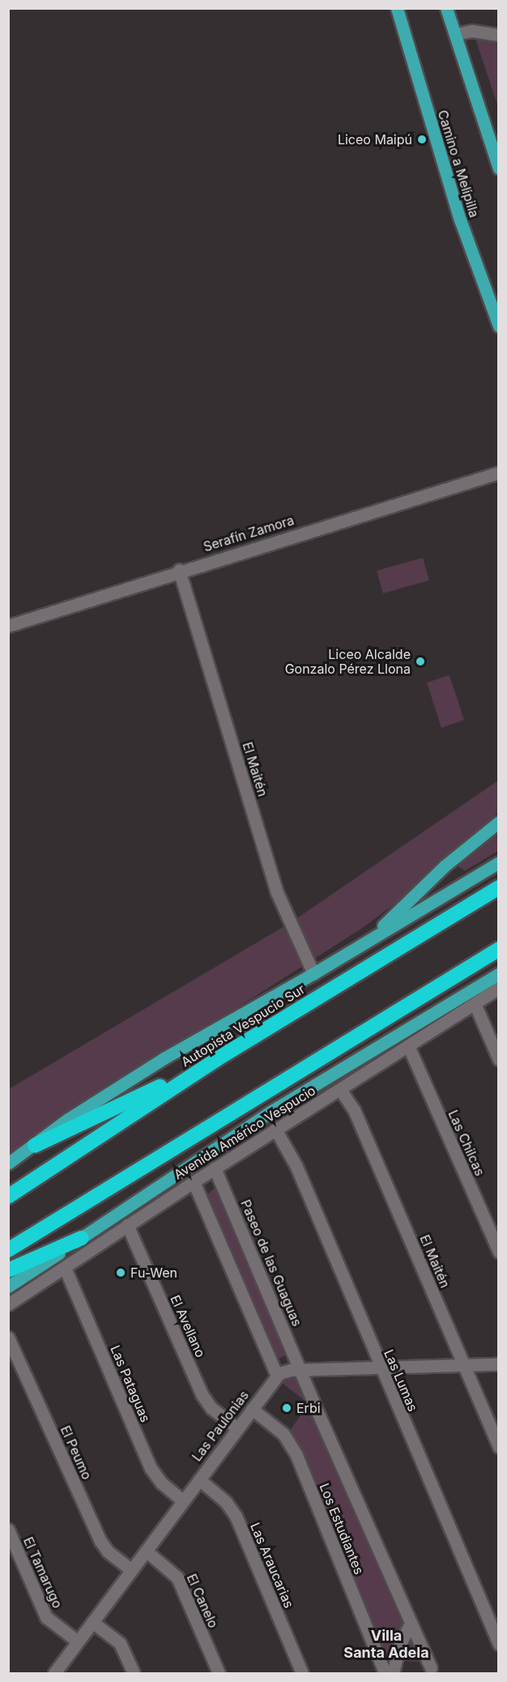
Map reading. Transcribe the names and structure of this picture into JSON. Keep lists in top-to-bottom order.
{
  "streets": {
    "highway": ["Autopista Vespucio Sur"],
    "main road": ["Camino a Melipilla", "Avenida Américo Vespucio"],
    "street": [
      "Serafín Zamora",
      "El Maitén",
      "Las Chilcas",
      "Paseo de las Guaguas",
      "El Avellano",
      "Las Lumas",
      "Las Pataguas",
      "Las Paulonias",
      "El Peumo",
      "Los Estudiantes",
      "Las Araucarias",
      "El Tamarugo",
      "El Canelo"
    ]
  },
  "crossings": [
    ["Serafín Zamora", "El Maitén"],
    ["El Maitén", "Avenida Américo Vespucio"],
    ["Avenida Américo Vespucio", "Las Chilcas"],
    ["Avenida Américo Vespucio", "Paseo de las Guaguas"],
    ["Avenida Américo Vespucio", "El Avellano"],
    ["Avenida Américo Vespucio", "Las Lumas"],
    ["Avenida Américo Vespucio", "Las Pataguas"],
    ["Paseo de las Guaguas", "Los Estudiantes"],
    ["El Avellano", "Las Paulonias"],
    ["Las Pataguas", "Las Paulonias"],
    ["Las Paulonias", "El Peumo"],
    ["Las Paulonias", "Los Estudiantes"],
    ["Las Paulonias", "Las Araucarias"],
    ["Las Paulonias", "El Tamarugo"],
    ["Las Paulonias", "El Canelo"]
  ],
  "districts": ["Villa Santa Adela"],
  "places": [
    "Liceo Maipú",
    "Liceo Alcalde Gonzalo Pérez Llona",
    "Fu-Wen",
    "Erbi"
  ]
}
